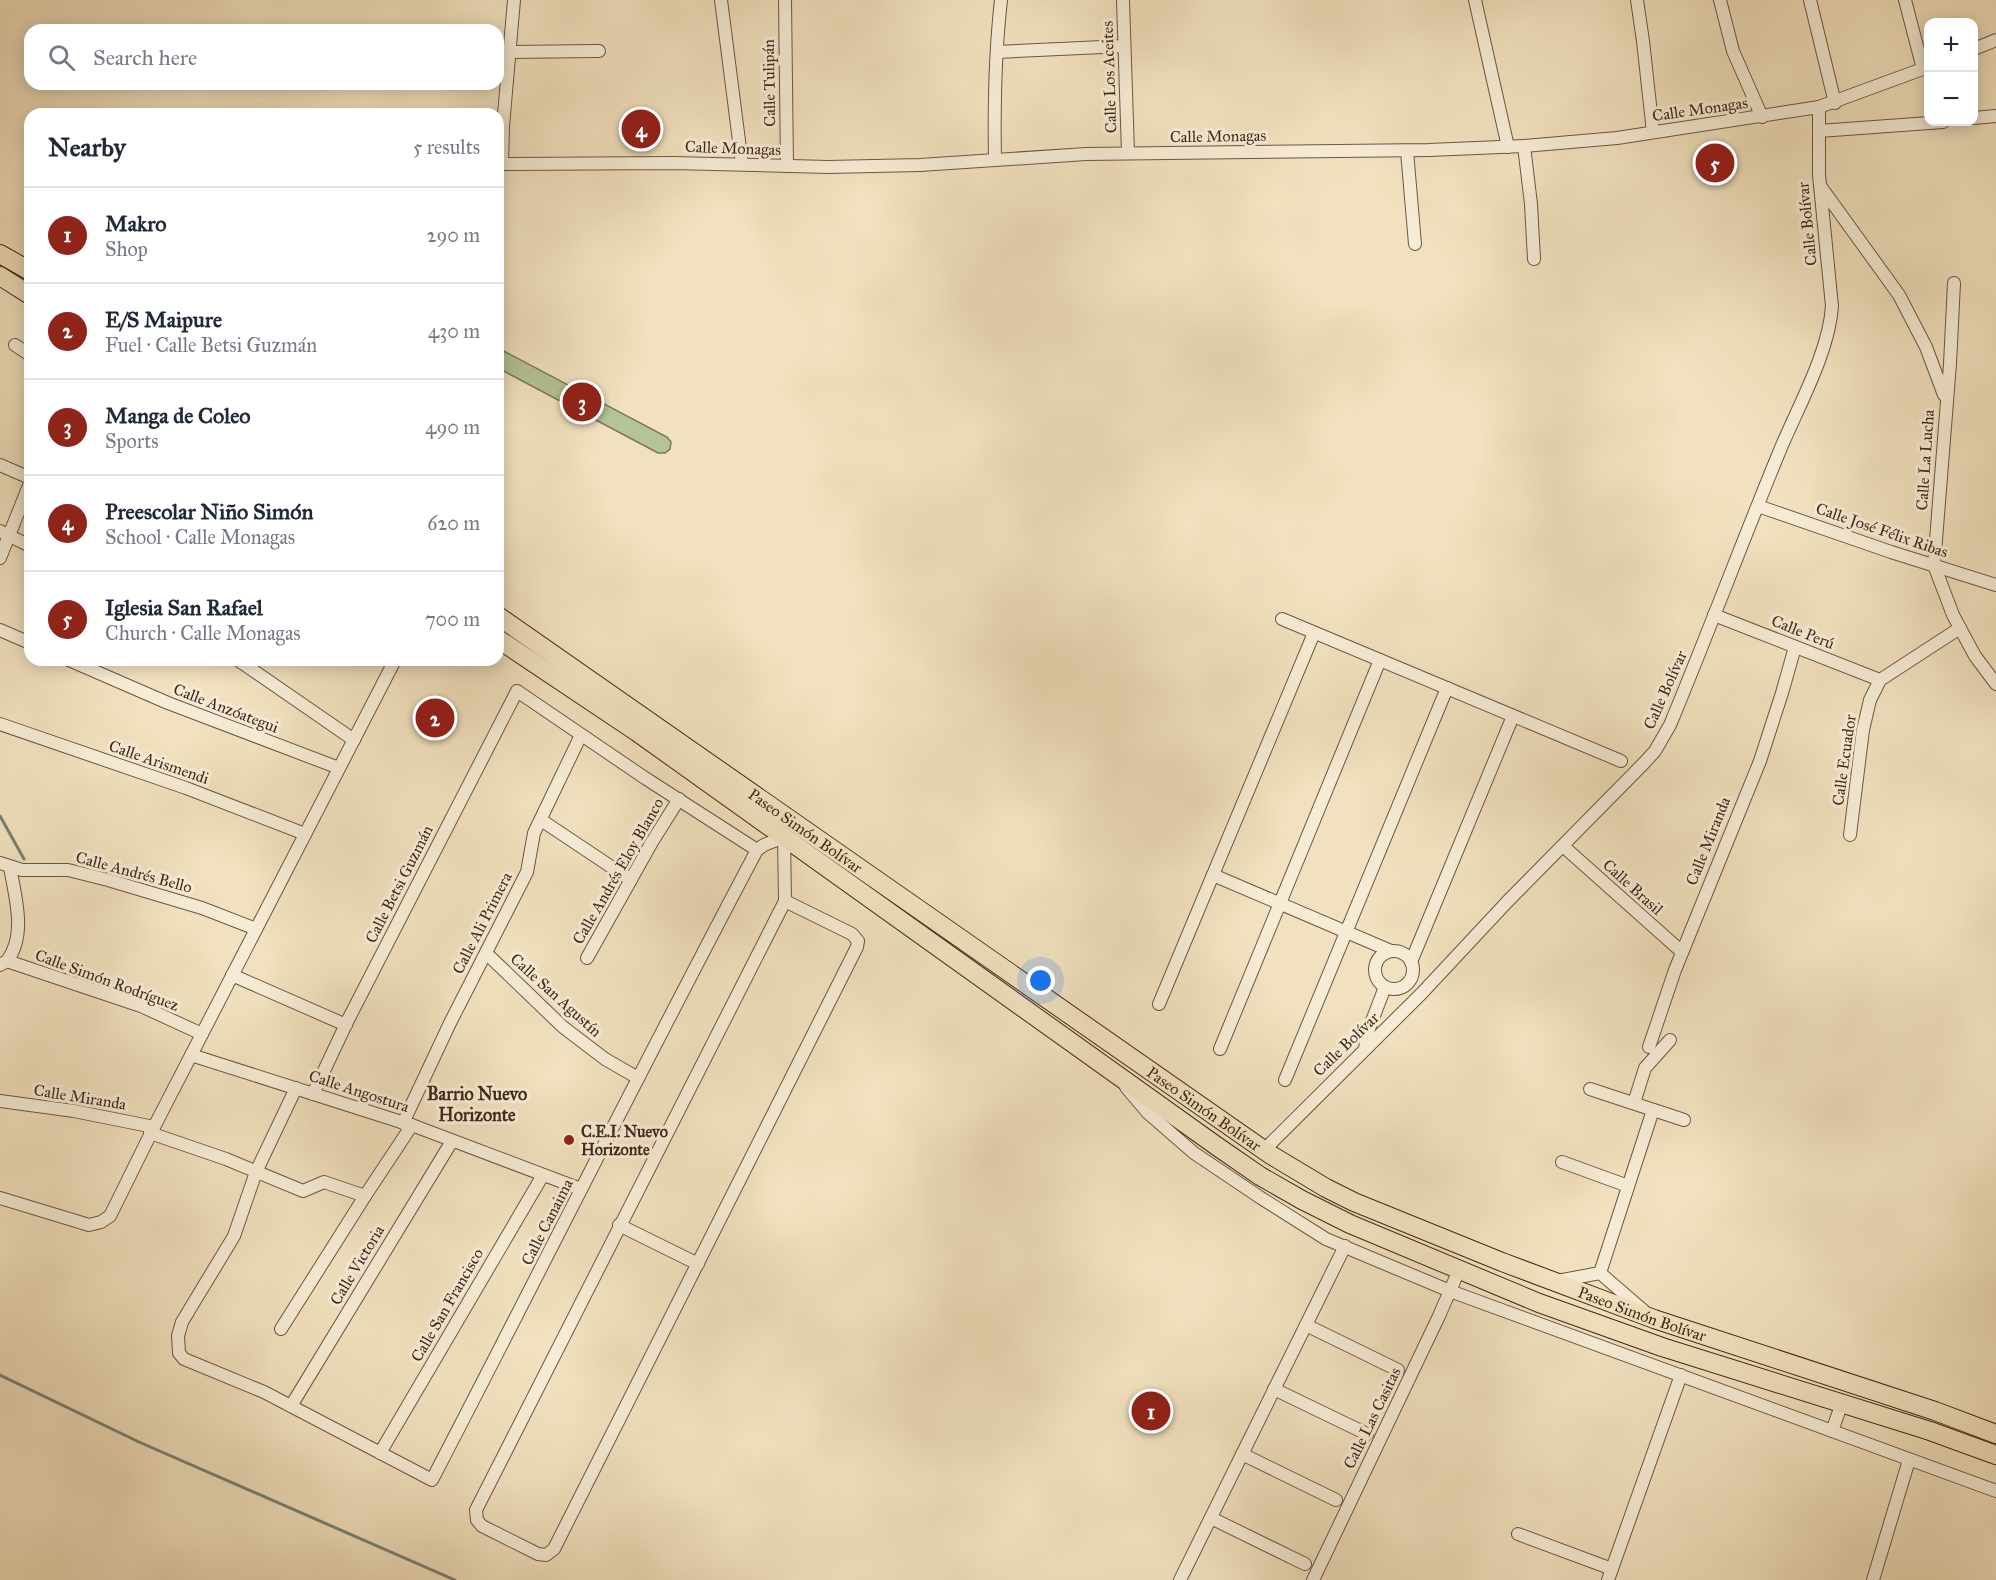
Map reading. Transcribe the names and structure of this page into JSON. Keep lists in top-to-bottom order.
{
  "streets": {
    "main road": ["Paseo Simón Bolívar"],
    "street": [
      "Calle Los Aceites",
      "Calle Tulipán",
      "Calle Monagas",
      "Calle Bolívar",
      "Calle La Lucha",
      "Calle José Félix Ribas",
      "Calle Perú",
      "Calle Anzóategui",
      "Calle Ecuador",
      "Calle Arismendi",
      "Calle Miranda",
      "Calle Andrés Eloy Blanco",
      "Calle Andrés Bello",
      "Calle Betsi Guzmán",
      "Calle Brasil",
      "Calle Ali Primera",
      "Calle Simón Rodríguez",
      "Calle San Agustín",
      "Calle Angostura",
      "Calle Canaima",
      "Calle Victoria",
      "Calle San Francisco",
      "Calle Las Casitas"
    ]
  },
  "crossings": [
    ["Calle Los Aceites", "Calle Monagas"],
    ["Calle Tulipán", "Calle Monagas"],
    ["Calle Monagas", "Calle Bolívar"],
    ["Calle Bolívar", "Calle La Lucha"],
    ["Calle Bolívar", "Calle José Félix Ribas"],
    ["Calle Bolívar", "Calle Perú"],
    ["Calle Bolívar", "Paseo Simón Bolívar"],
    ["Calle Bolívar", "Calle Brasil"],
    ["Calle La Lucha", "Calle José Félix Ribas"],
    ["Calle Perú", "Calle Ecuador"],
    ["Calle Perú", "Calle Miranda"],
    ["Paseo Simón Bolívar", "Calle Las Casitas"],
    ["Calle Miranda", "Calle Brasil"],
    ["Calle Miranda", "Calle Ali Primera"],
    ["Calle Betsi Guzmán", "Calle Ali Primera"],
    ["Calle Betsi Guzmán", "Calle Angostura"],
    ["Calle Ali Primera", "Calle San Agustín"],
    ["Calle Ali Primera", "Calle Angostura"],
    ["Calle San Agustín", "Calle Canaima"],
    ["Calle Angostura", "Calle Canaima"],
    ["Calle Angostura", "Calle Victoria"],
    ["Calle Angostura", "Calle San Francisco"],
    ["Calle Canaima", "Calle San Francisco"]
  ],
  "districts": ["Barrio Nuevo Horizonte"],
  "places": ["C.E.I. Nuevo Horizonte"],
  "page": {
    "map_buttons": ["+", "−"],
    "search": "Search here",
    "pins": [
      "4",
      "5",
      "3",
      "2",
      "1"
    ],
    "heading": ["Nearby", "5 results"],
    "list": [
      {
        "mark": "1",
        "name": "Makro",
        "note": "Shop",
        "value": "290 m"
      },
      {
        "mark": "2",
        "name": "E/S Maipure",
        "note": "Fuel · Calle Betsi Guzmán",
        "value": "430 m"
      },
      {
        "mark": "3",
        "name": "Manga de Coleo",
        "note": "Sports",
        "value": "490 m"
      },
      {
        "mark": "4",
        "name": "Preescolar Niño Simón",
        "note": "School · Calle Monagas",
        "value": "620 m"
      },
      {
        "mark": "5",
        "name": "Iglesia San Rafael",
        "note": "Church · Calle Monagas",
        "value": "700 m"
      }
    ]
  }
}
